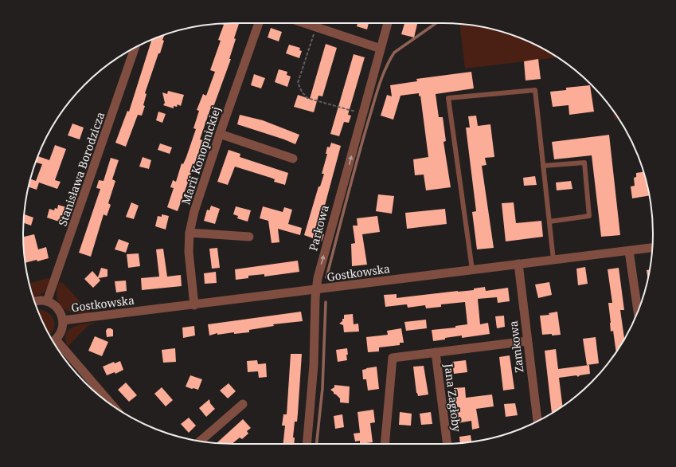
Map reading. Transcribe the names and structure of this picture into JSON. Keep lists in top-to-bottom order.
{
  "streets": {
    "street": [
      "Marii Konopnickiej",
      "Stanisława Borodzicza",
      "Parkowa",
      "Gostkowska",
      "Zamkowa",
      "Jana Zagłoby"
    ]
  },
  "crossings": [
    ["Marii Konopnickiej", "Gostkowska"],
    ["Parkowa", "Gostkowska"],
    ["Gostkowska", "Zamkowa"]
  ],
  "one_way": ["Parkowa"]
}
